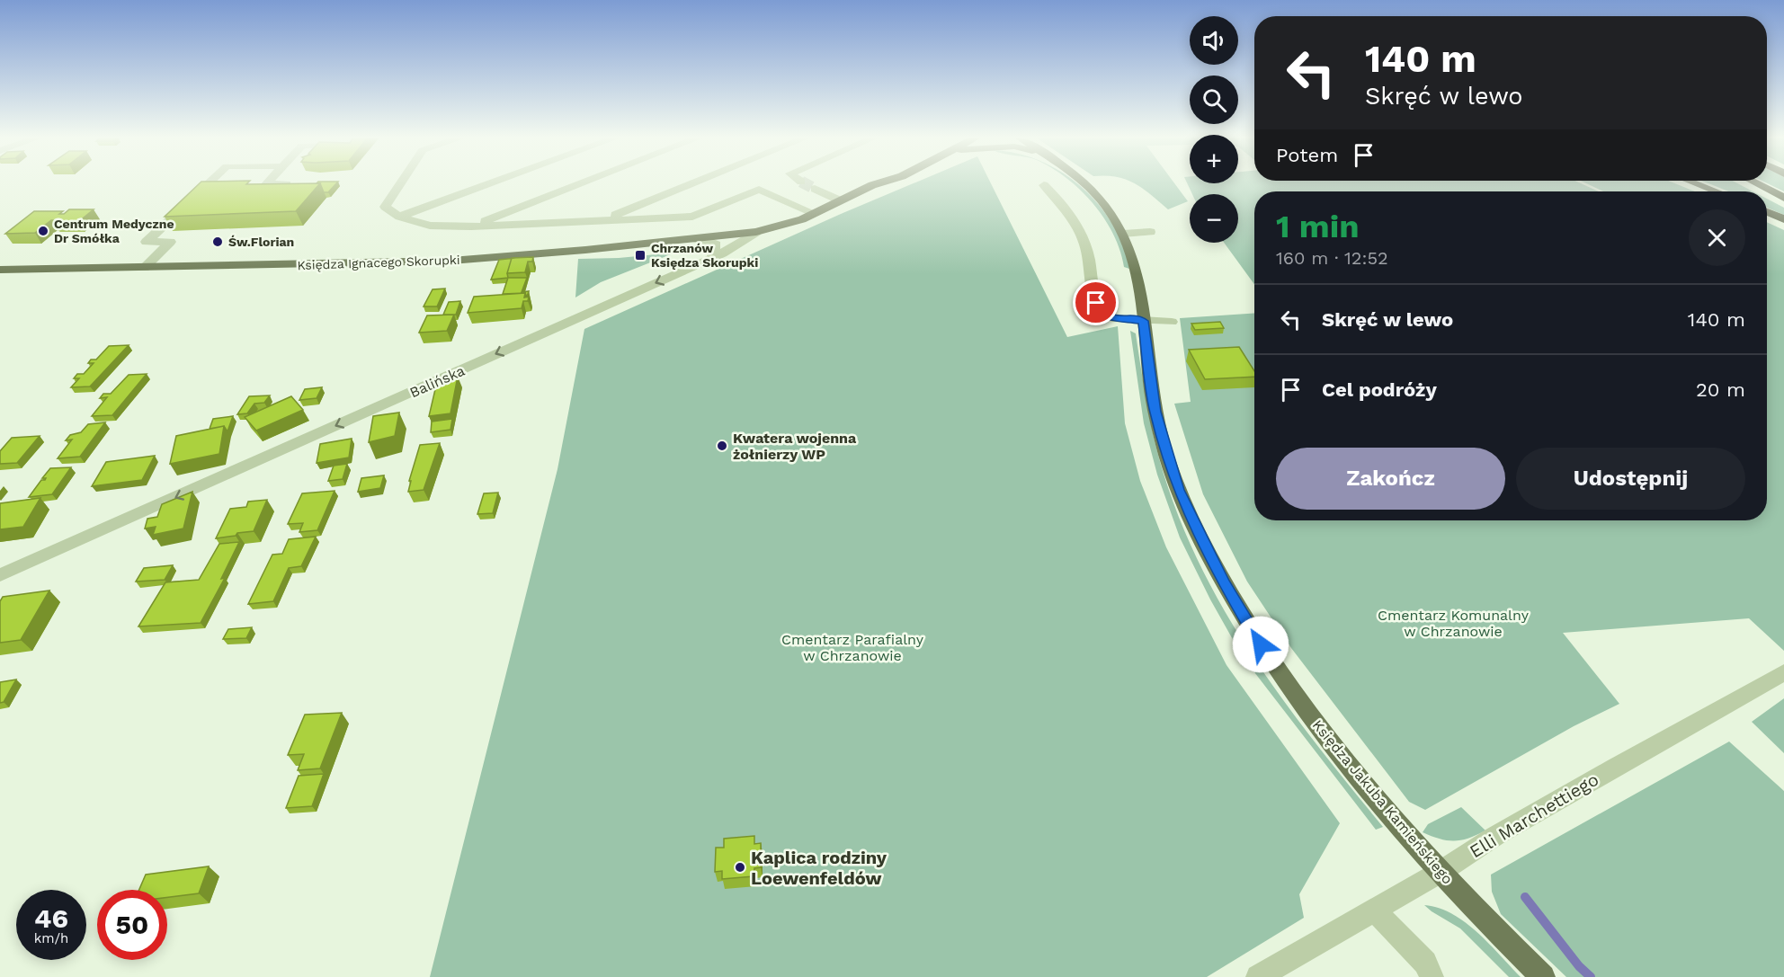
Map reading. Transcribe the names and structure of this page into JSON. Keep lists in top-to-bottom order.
{
  "streets": {
    "main road": ["Księdza Ignacego Skorupki", "Balińska", "Księdza Jakuba Kamieńskiego"],
    "street": ["Elli Marchettiego"]
  },
  "crossings": [
    ["Księdza Ignacego Skorupki", "Balińska"],
    ["Księdza Jakuba Kamieńskiego", "Elli Marchettiego"]
  ],
  "one_way": ["Balińska"],
  "parks": ["Cmentarz Komunalny w Chrzanowie", "Cmentarz Parafialny w Chrzanowie"],
  "places": {
    "other": [
      "Centrum Medyczne Dr Smółka",
      "Św.Florian",
      "Kwatera wojenna żołnierzy WP",
      "Kaplica rodziny Loewenfeldów"
    ],
    "transit": ["Chrzanów Księdza Skorupki"]
  },
  "page": {
    "map_buttons": ["+", "−"],
    "turn": ["140 m", "Skręć w lewo"],
    "then": "Potem",
    "heading": ["1 min", "160 m · 12:52"],
    "list": [
      {
        "name": "Skręć w lewo",
        "value": "140 m"
      },
      {
        "name": "Cel podróży",
        "value": "20 m"
      }
    ],
    "buttons": ["Zakończ", "Udostępnij"],
    "speed": "46 km/h",
    "limit": "50"
  }
}
